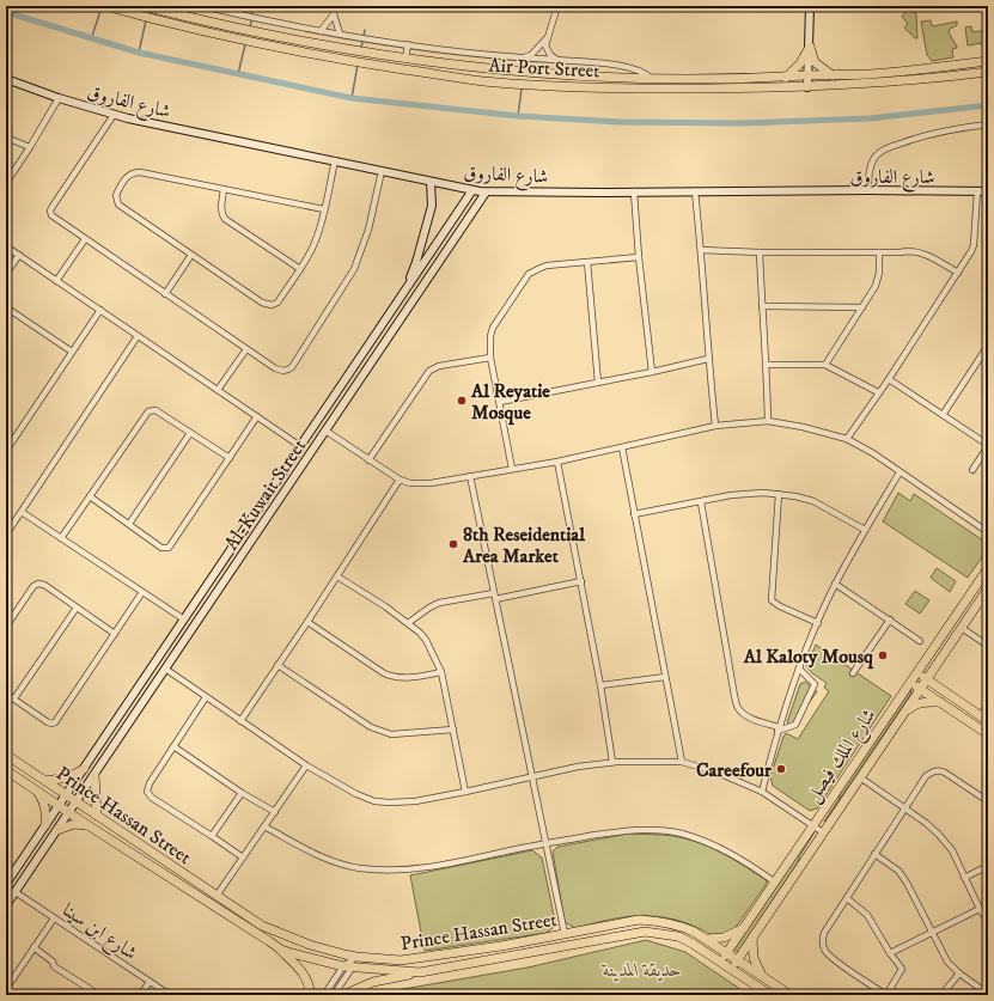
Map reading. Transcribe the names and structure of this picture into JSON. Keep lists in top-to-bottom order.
{
  "streets": {
    "main road": [
      "Air Port Street",
      "شارع الفاروق",
      "Al-Kuwait Street",
      "شارع الملك فيصل",
      "Prince Hassan Street"
    ],
    "street": ["شارع ابن سينا"]
  },
  "crossings": [
    ["شارع الفاروق", "Al-Kuwait Street"],
    ["Al-Kuwait Street", "Prince Hassan Street"],
    ["Al-Kuwait Street", "شارع ابن سينا"],
    ["شارع الملك فيصل", "Prince Hassan Street"]
  ],
  "parks": ["حديقة المدينة"],
  "places": [
    "Al Reyatie Mosque",
    "8th Reseidential Area Market",
    "Al Kaloty Mousq",
    "Careefour"
  ]
}
